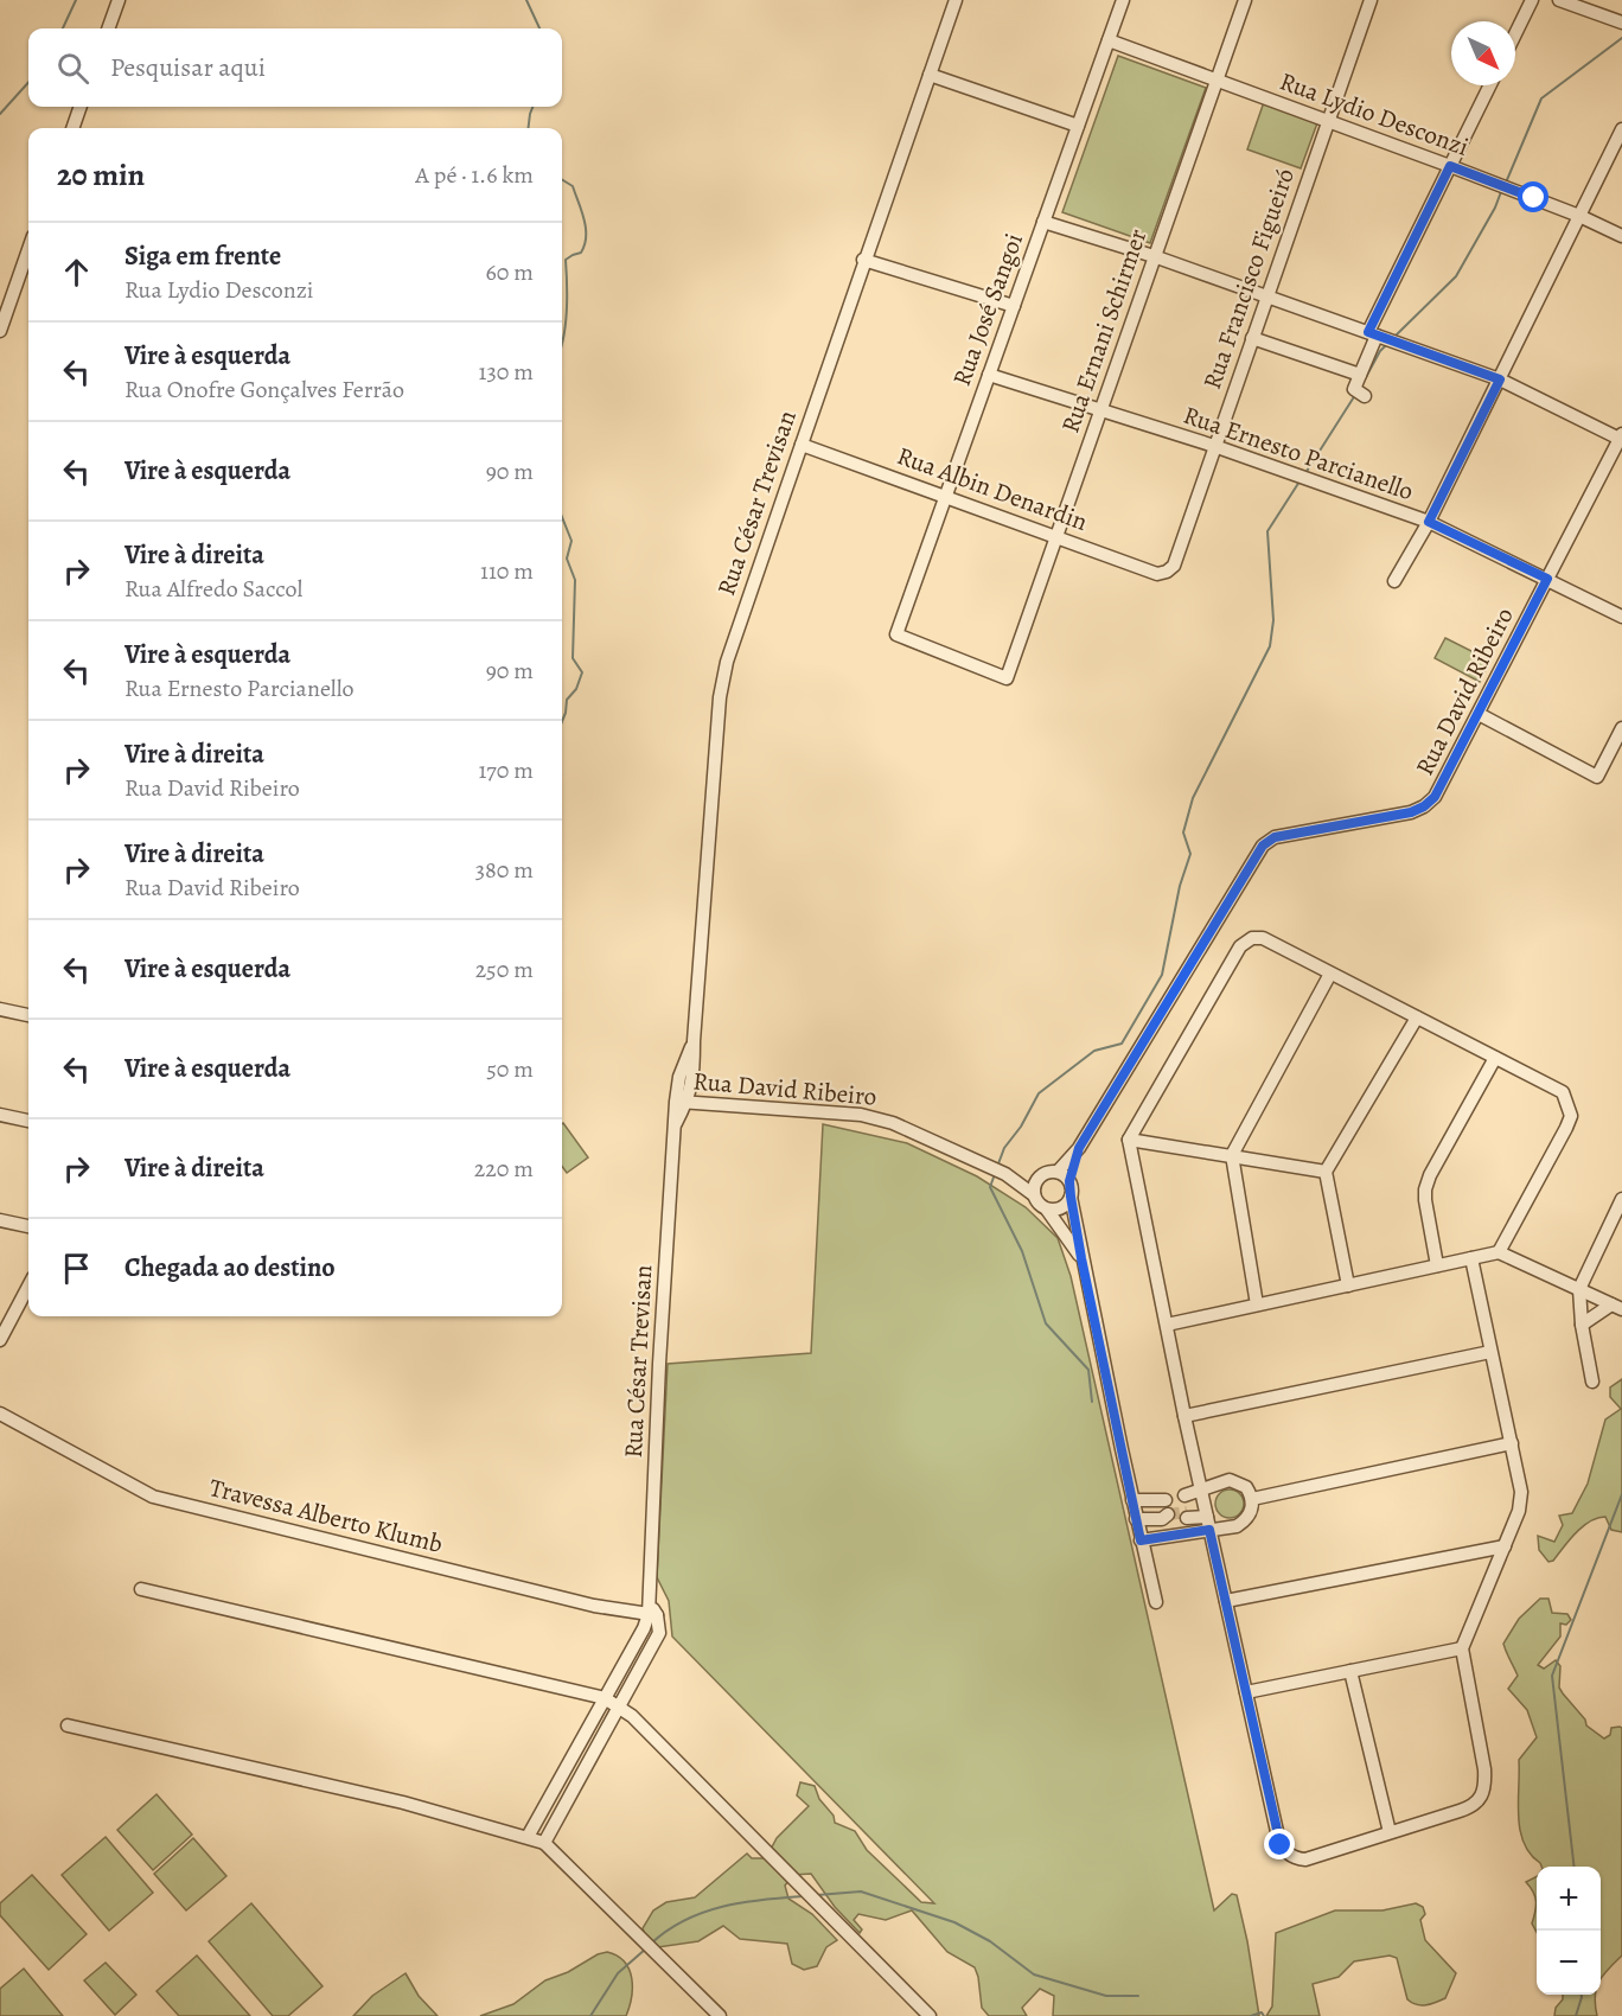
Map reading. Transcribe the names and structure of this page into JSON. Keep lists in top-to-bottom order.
{
  "streets": {
    "street": [
      "Rua Lydio Desconzi",
      "Rua Francisco Figueiró",
      "Rua José Sangoi",
      "Rua Ernani Schirmer",
      "Rua Ernesto Parcianello",
      "Rua Albin Denardin",
      "Rua César Trevisan",
      "Rua David Ribeiro",
      "Travessa Alberto Klumb"
    ]
  },
  "crossings": [
    ["Rua Lydio Desconzi", "Rua Francisco Figueiró"],
    ["Rua Lydio Desconzi", "Rua José Sangoi"],
    ["Rua Lydio Desconzi", "Rua Ernani Schirmer"],
    ["Rua Francisco Figueiró", "Rua Ernesto Parcianello"],
    ["Rua Francisco Figueiró", "Rua Albin Denardin"],
    ["Rua José Sangoi", "Rua Ernani Schirmer"],
    ["Rua José Sangoi", "Rua Ernesto Parcianello"],
    ["Rua José Sangoi", "Rua Albin Denardin"],
    ["Rua Ernani Schirmer", "Rua Ernesto Parcianello"],
    ["Rua Ernani Schirmer", "Rua Albin Denardin"],
    ["Rua Ernesto Parcianello", "Rua David Ribeiro"],
    ["Rua Albin Denardin", "Rua César Trevisan"],
    ["Rua César Trevisan", "Rua David Ribeiro"],
    ["Rua César Trevisan", "Travessa Alberto Klumb"]
  ],
  "north": "bottom right",
  "page": {
    "search": "Pesquisar aqui",
    "heading": ["20 min", "A pé · 1.6 km"],
    "list": [
      ["Siga em frente", "Rua Lydio Desconzi", "60 m"],
      ["Vire à esquerda", "Rua Onofre Gonçalves Ferrão", "130 m"],
      ["Vire à esquerda", "90 m"],
      ["Vire à direita", "Rua Alfredo Saccol", "110 m"],
      ["Vire à esquerda", "Rua Ernesto Parcianello", "90 m"],
      ["Vire à direita", "Rua David Ribeiro", "170 m"],
      ["Vire à direita", "Rua David Ribeiro", "380 m"],
      ["Vire à esquerda", "250 m"],
      ["Vire à esquerda", "50 m"],
      ["Vire à direita", "220 m"],
      "Chegada ao destino"
    ],
    "map_buttons": ["+", "−"]
  }
}
